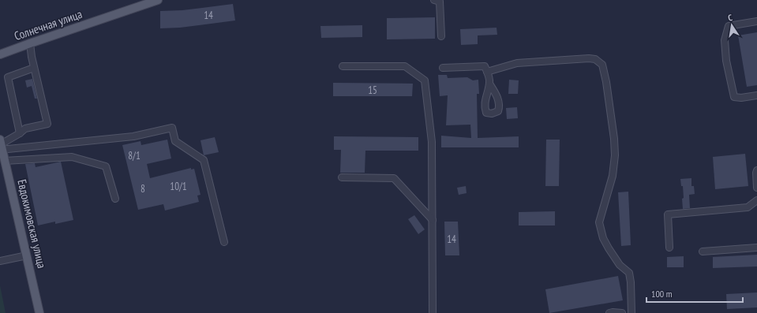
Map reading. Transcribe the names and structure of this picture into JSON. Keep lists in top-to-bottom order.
{
  "streets": {
    "main road": ["Солнечная улица", "Евдокимовская улица"]
  },
  "house_numbers": [
    "14",
    "15",
    "8/1",
    "10/1",
    "8",
    "14"
  ],
  "scale_bar": "100 m",
  "north": "top"
}
